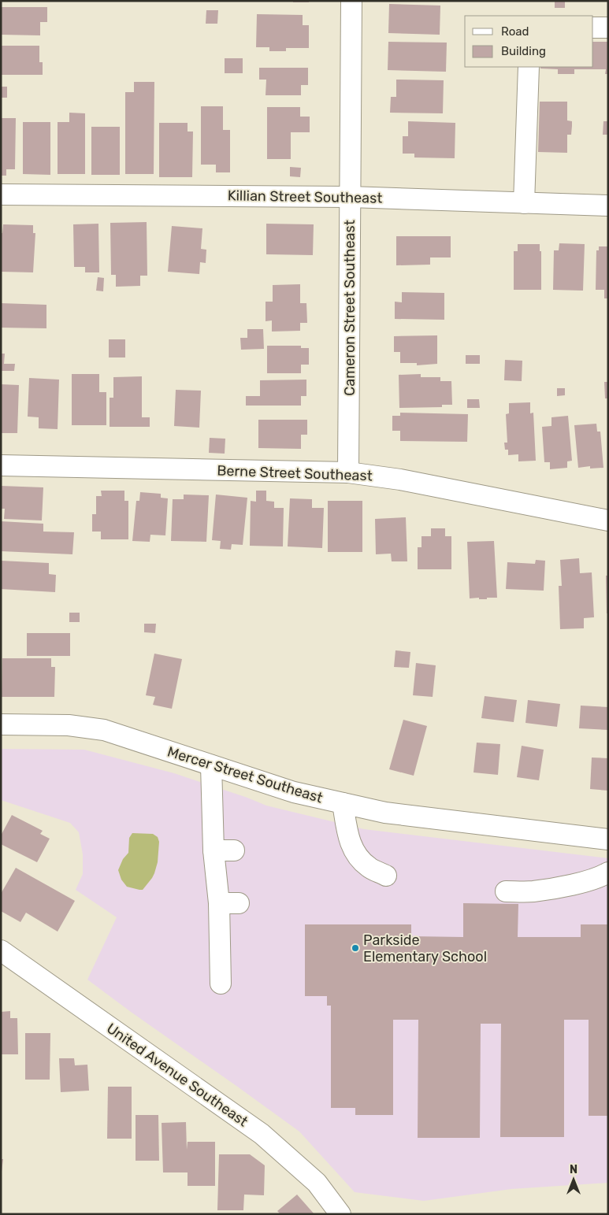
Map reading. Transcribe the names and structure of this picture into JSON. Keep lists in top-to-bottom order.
{
  "streets": {
    "street": [
      "Killian Street Southeast",
      "Cameron Street Southeast",
      "Berne Street Southeast",
      "Mercer Street Southeast",
      "United Avenue Southeast"
    ]
  },
  "crossings": [
    ["Killian Street Southeast", "Cameron Street Southeast"],
    ["Cameron Street Southeast", "Berne Street Southeast"]
  ],
  "places": ["Parkside Elementary School"],
  "legend": ["Road", "Building"],
  "north": "top"
}
